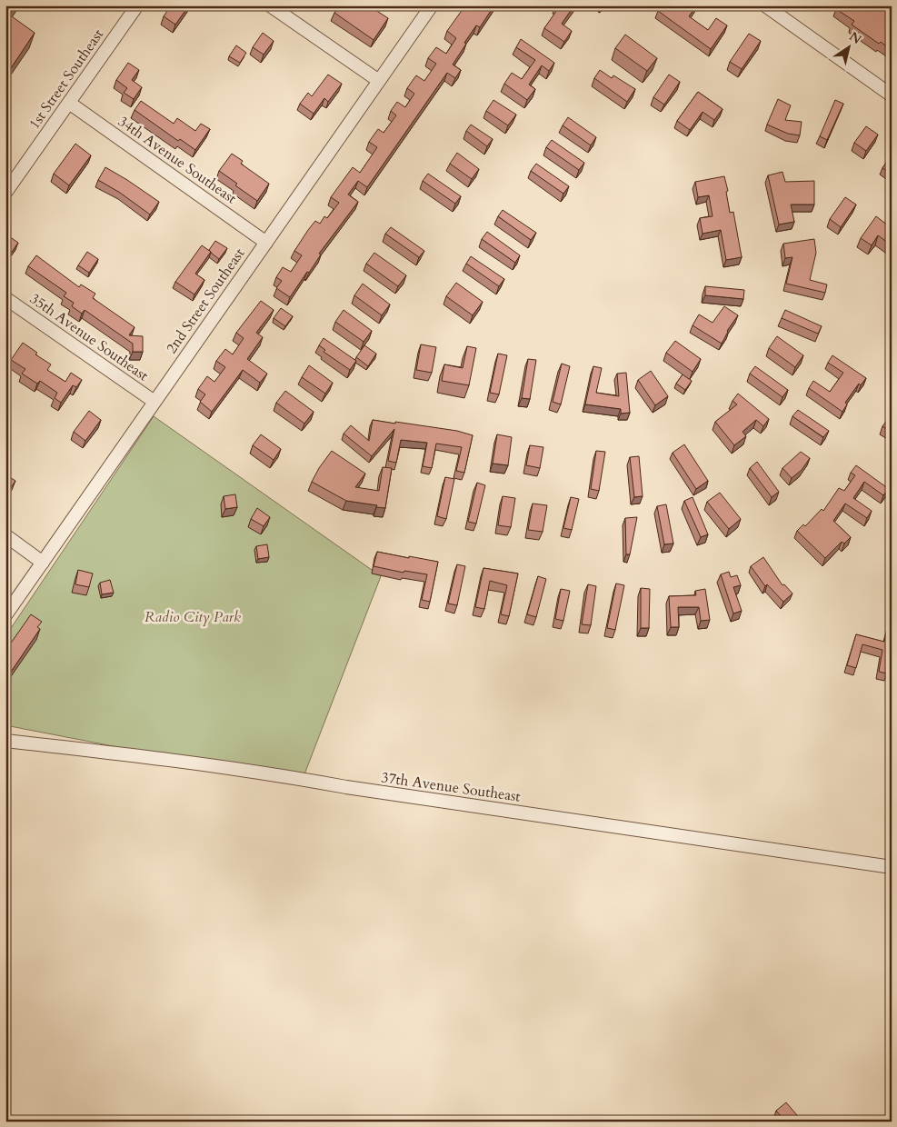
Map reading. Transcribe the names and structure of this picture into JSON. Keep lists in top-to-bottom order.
{
  "streets": {
    "street": [
      "1st Street Southeast",
      "34th Avenue Southeast",
      "2nd Street Southeast",
      "35th Avenue Southeast",
      "37th Avenue Southeast"
    ]
  },
  "crossings": [
    ["1st Street Southeast", "34th Avenue Southeast"],
    ["34th Avenue Southeast", "2nd Street Southeast"],
    ["2nd Street Southeast", "35th Avenue Southeast"]
  ],
  "parks": ["Radio City Park"],
  "north": "top right"
}
